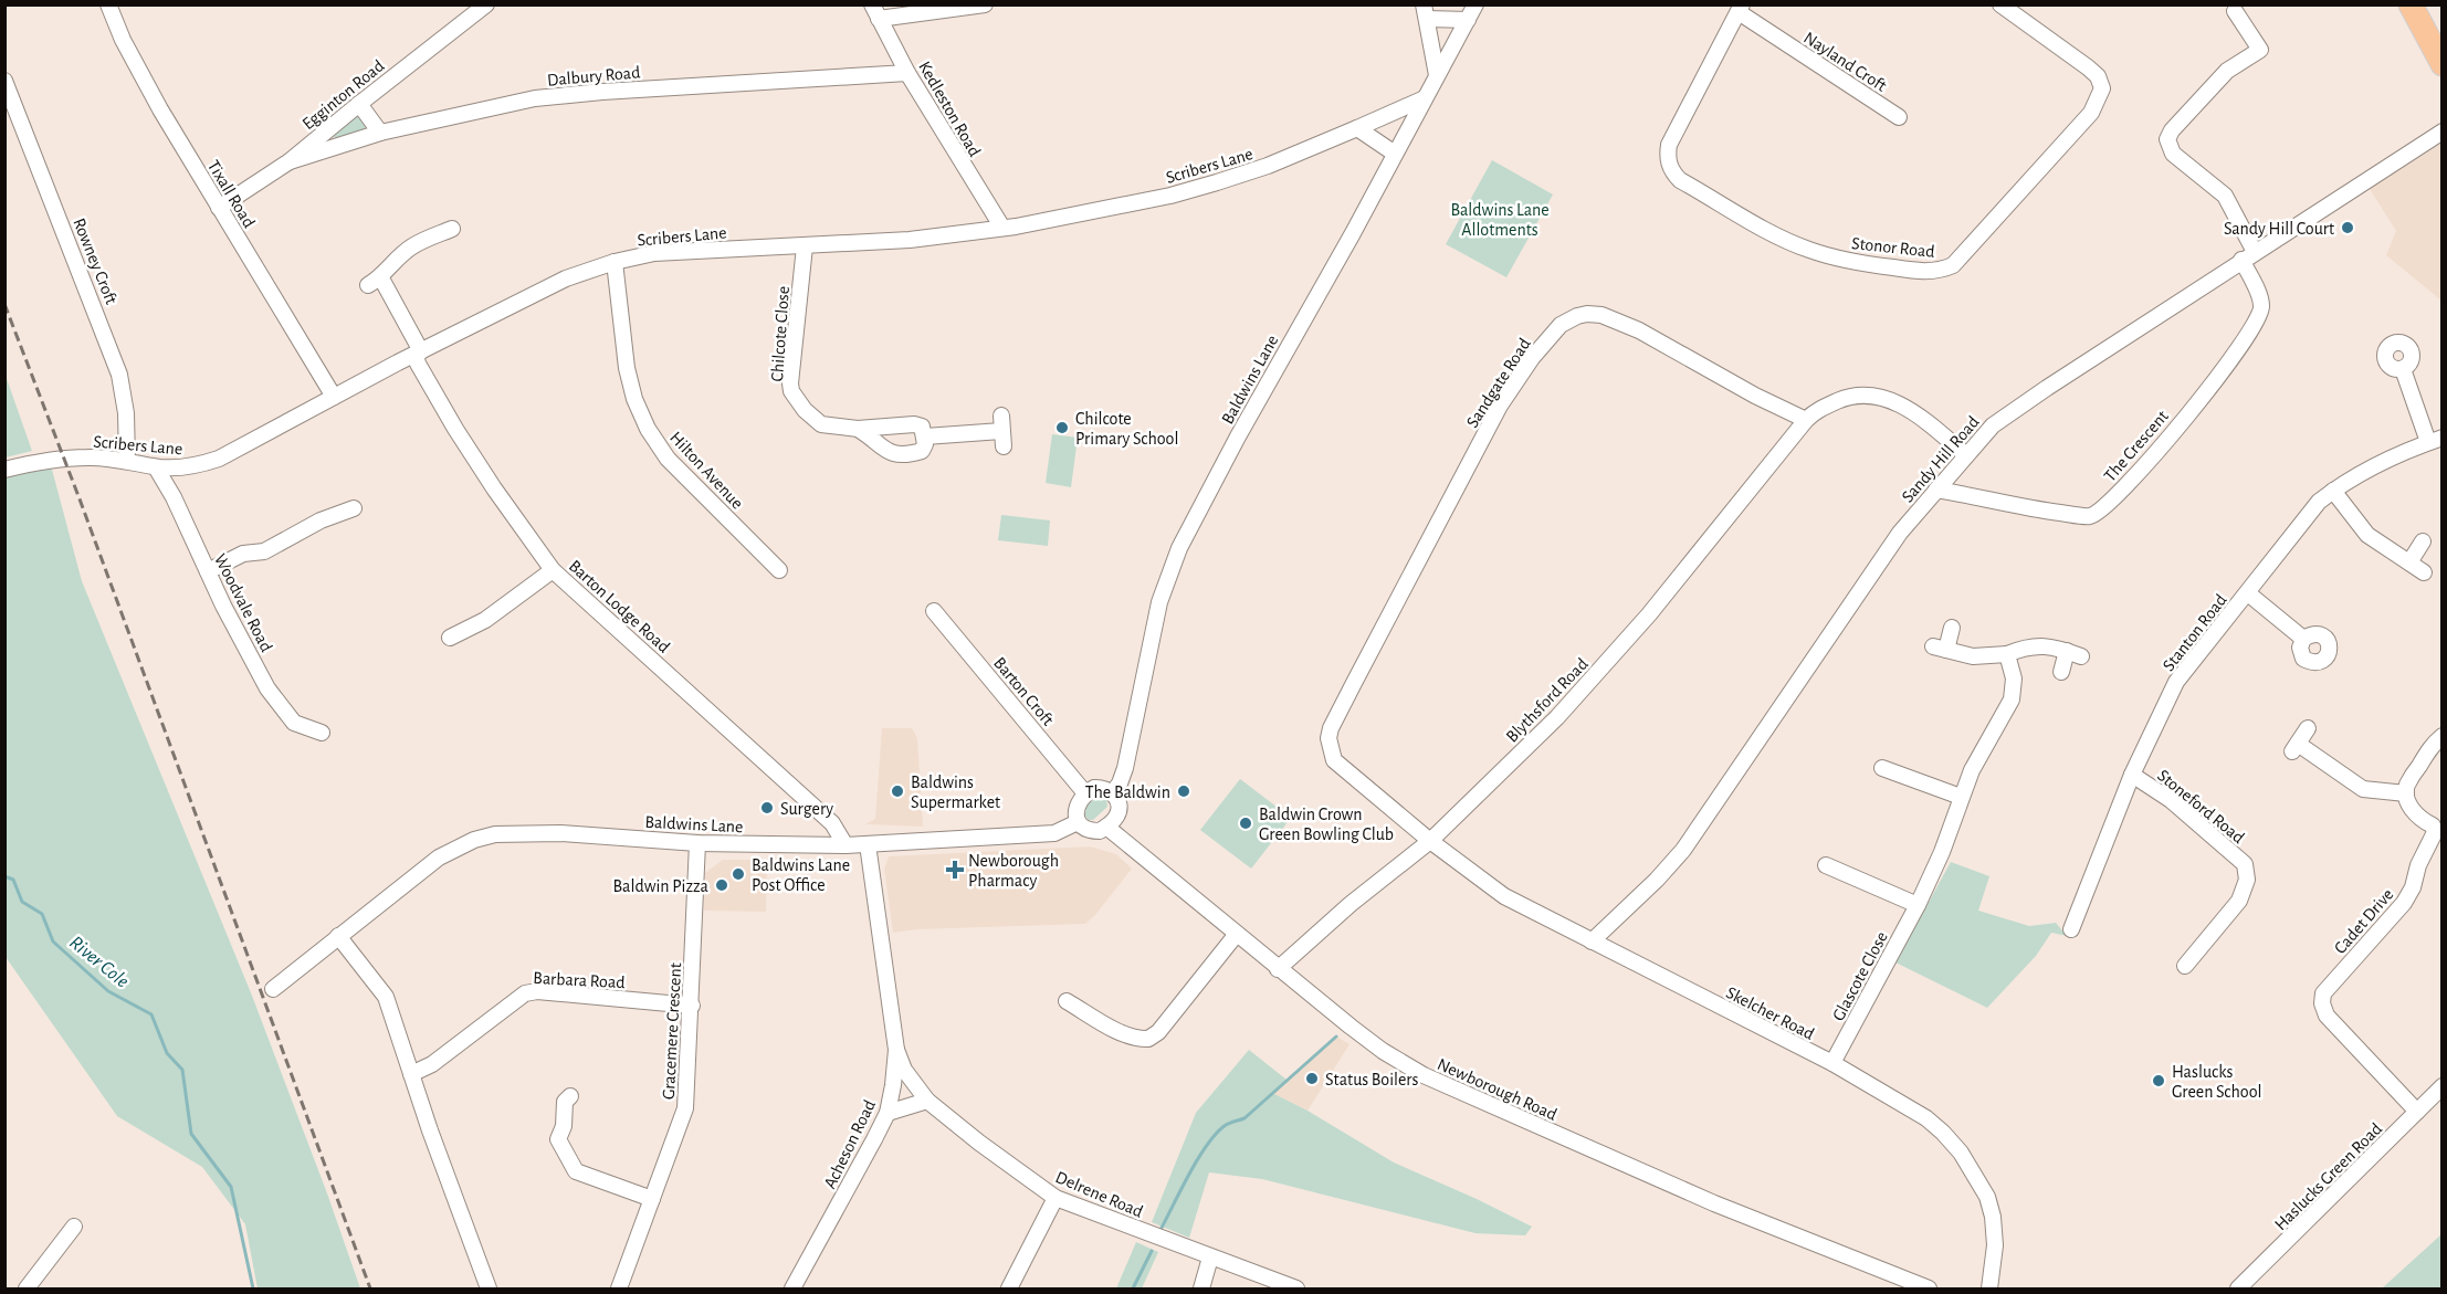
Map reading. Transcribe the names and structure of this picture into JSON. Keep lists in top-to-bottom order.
{
  "streets": {
    "street": [
      "Nayland Croft",
      "Dalbury Road",
      "Egginton Road",
      "Kedleston Road",
      "Scribers Lane",
      "Tixall Road",
      "Stonor Road",
      "Rowney Croft",
      "Chilcote Close",
      "Baldwins Lane",
      "Sandgate Road",
      "The Crescent",
      "Sandy Hill Road",
      "Hilton Avenue",
      "Woodvale Road",
      "Barton Lodge Road",
      "Stanton Road",
      "Barton Croft",
      "Blythsford Road",
      "Stoneford Road",
      "Cadet Drive",
      "Glascote Close",
      "Barbara Road",
      "Skelcher Road",
      "Gracemere Crescent",
      "Newborough Road",
      "Acheson Road",
      "Haslucks Green Road",
      "Delrene Road"
    ]
  },
  "crossings": [
    ["Nayland Croft", "Stonor Road"],
    ["Dalbury Road", "Egginton Road"],
    ["Dalbury Road", "Kedleston Road"],
    ["Egginton Road", "Tixall Road"],
    ["Kedleston Road", "Scribers Lane"],
    ["Scribers Lane", "Tixall Road"],
    ["Scribers Lane", "Rowney Croft"],
    ["Scribers Lane", "Chilcote Close"],
    ["Scribers Lane", "Baldwins Lane"],
    ["Scribers Lane", "Hilton Avenue"],
    ["Scribers Lane", "Woodvale Road"],
    ["Scribers Lane", "Barton Lodge Road"],
    ["Baldwins Lane", "Barton Lodge Road"],
    ["Baldwins Lane", "Barton Croft"],
    ["Baldwins Lane", "Gracemere Crescent"],
    ["Baldwins Lane", "Newborough Road"],
    ["Baldwins Lane", "Acheson Road"],
    ["Sandgate Road", "Blythsford Road"],
    ["Sandgate Road", "Skelcher Road"],
    ["The Crescent", "Sandy Hill Road"],
    ["Sandy Hill Road", "Skelcher Road"],
    ["Stanton Road", "Stoneford Road"],
    ["Barton Croft", "Newborough Road"],
    ["Blythsford Road", "Skelcher Road"],
    ["Blythsford Road", "Newborough Road"],
    ["Cadet Drive", "Haslucks Green Road"],
    ["Glascote Close", "Skelcher Road"],
    ["Barbara Road", "Gracemere Crescent"],
    ["Acheson Road", "Delrene Road"]
  ],
  "water": ["River Cole"],
  "parks": ["Baldwins Lane Allotments"],
  "places": {
    "other": [
      "Sandy Hill Court",
      "Chilcote Primary School",
      "Baldwins Supermarket",
      "The Baldwin",
      "Surgery",
      "Baldwin Crown Green Bowling Club",
      "Baldwins Lane Post Office",
      "Baldwin Pizza",
      "Status Boilers",
      "Haslucks Green School"
    ],
    "health": ["Newborough Pharmacy"]
  }
}
